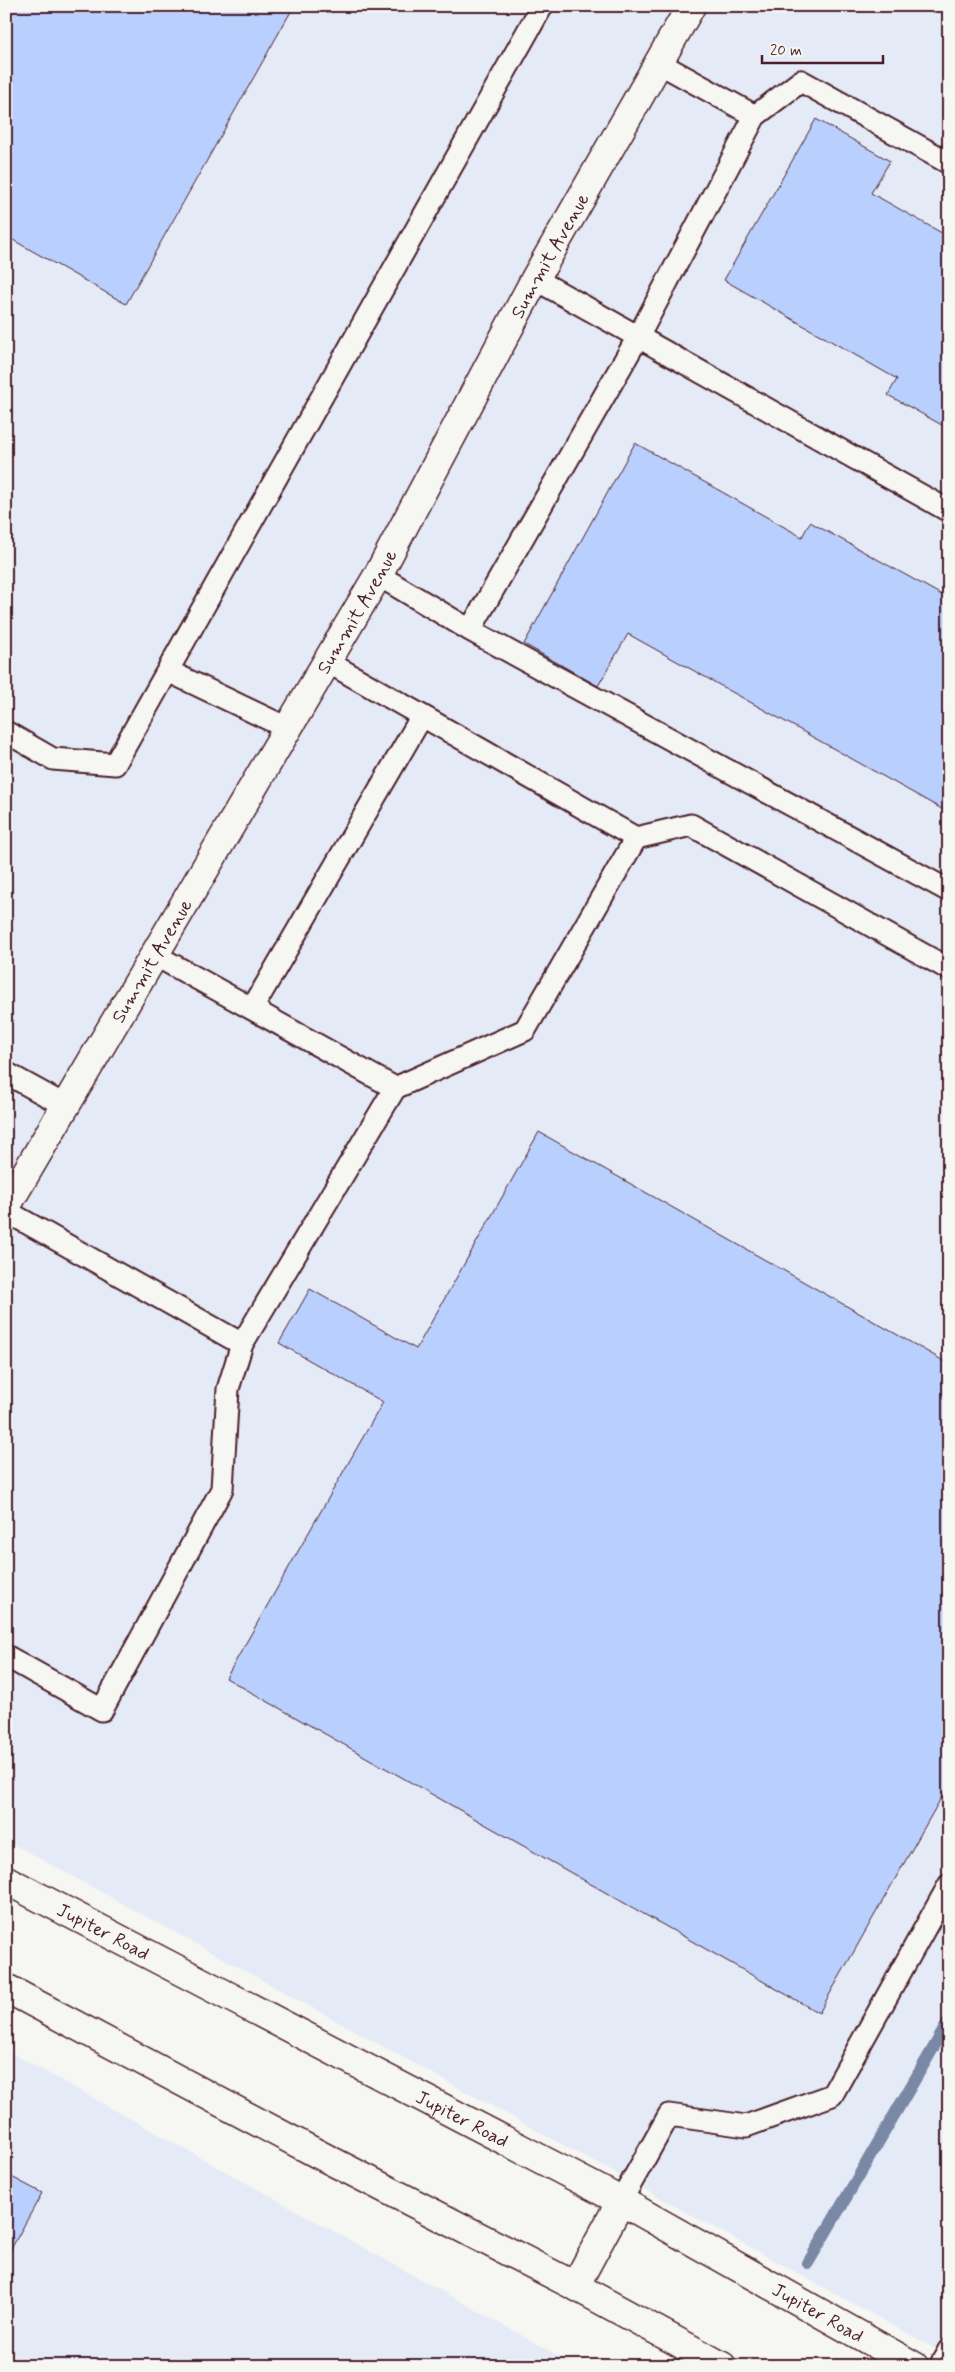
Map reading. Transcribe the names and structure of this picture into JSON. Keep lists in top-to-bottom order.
{
  "streets": {
    "main road": ["Summit Avenue", "Jupiter Road"]
  },
  "scale_bar": "20 m"
}
